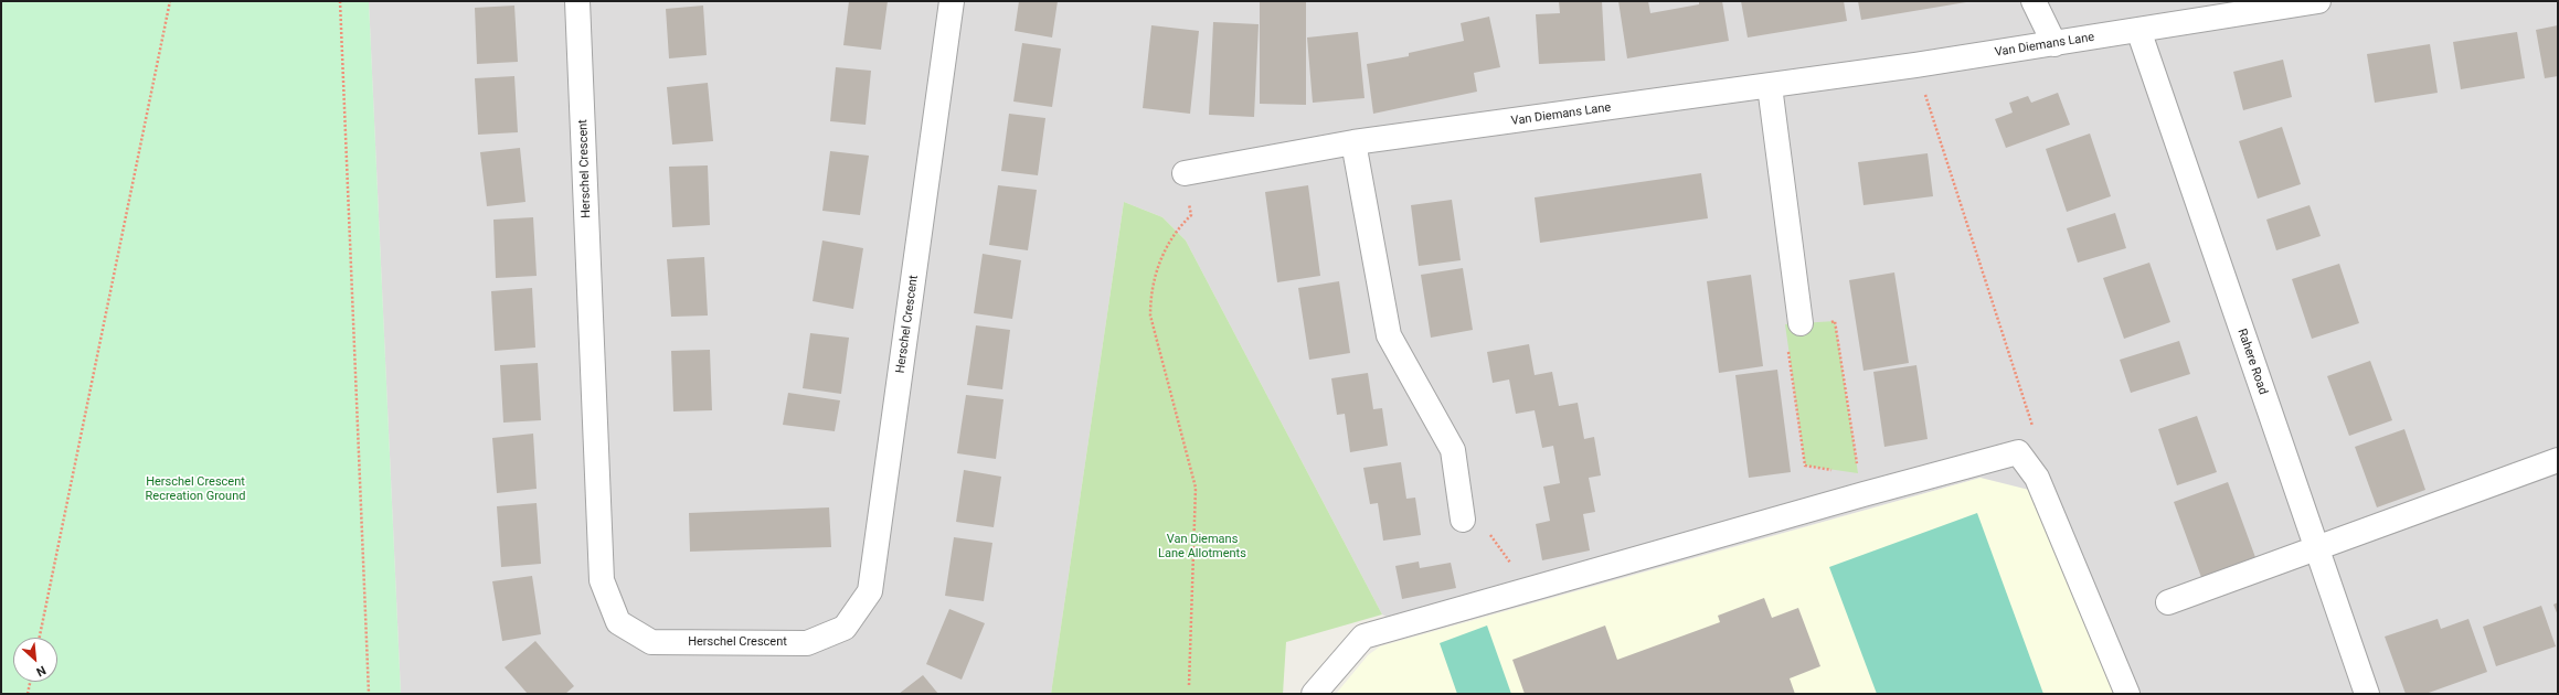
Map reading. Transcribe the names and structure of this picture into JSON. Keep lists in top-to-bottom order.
{
  "streets": {
    "street": ["Van Diemans Lane", "Herschel Crescent", "Rahere Road"]
  },
  "crossings": [
    ["Van Diemans Lane", "Rahere Road"]
  ],
  "parks": ["Herschel Crescent Recreation Ground", "Van Diemans Lane Allotments"],
  "north": "bottom right"
}
